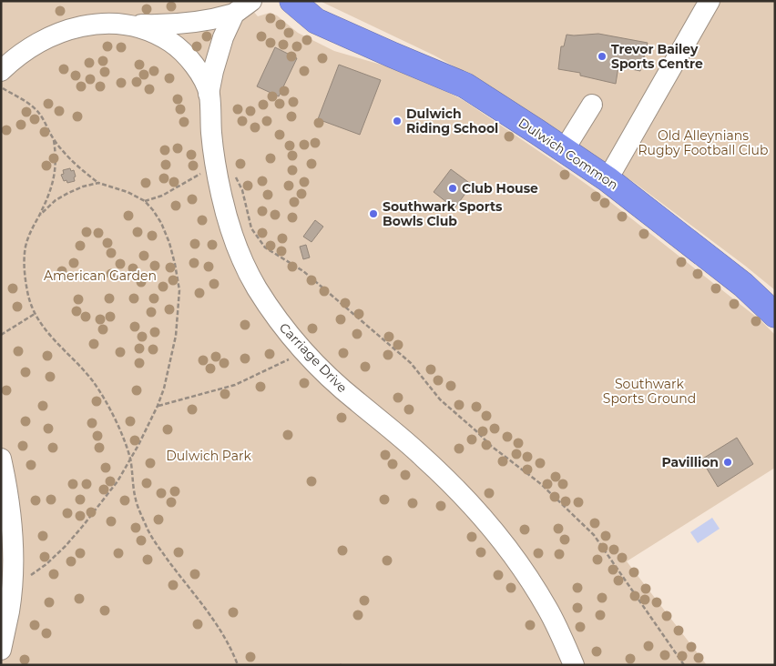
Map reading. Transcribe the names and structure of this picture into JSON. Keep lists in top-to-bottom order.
{
  "streets": {
    "highway": ["Dulwich Common"],
    "lane": ["Carriage Drive"]
  },
  "parks": [
    "Old Alleynians Rugby Football Club",
    "American Garden",
    "Southwark Sports Ground",
    "Dulwich Park"
  ],
  "places": [
    "Trevor Bailey Sports Centre",
    "Dulwich Riding School",
    "Club House",
    "Southwark Sports Bowls Club",
    "Pavillion"
  ]
}
